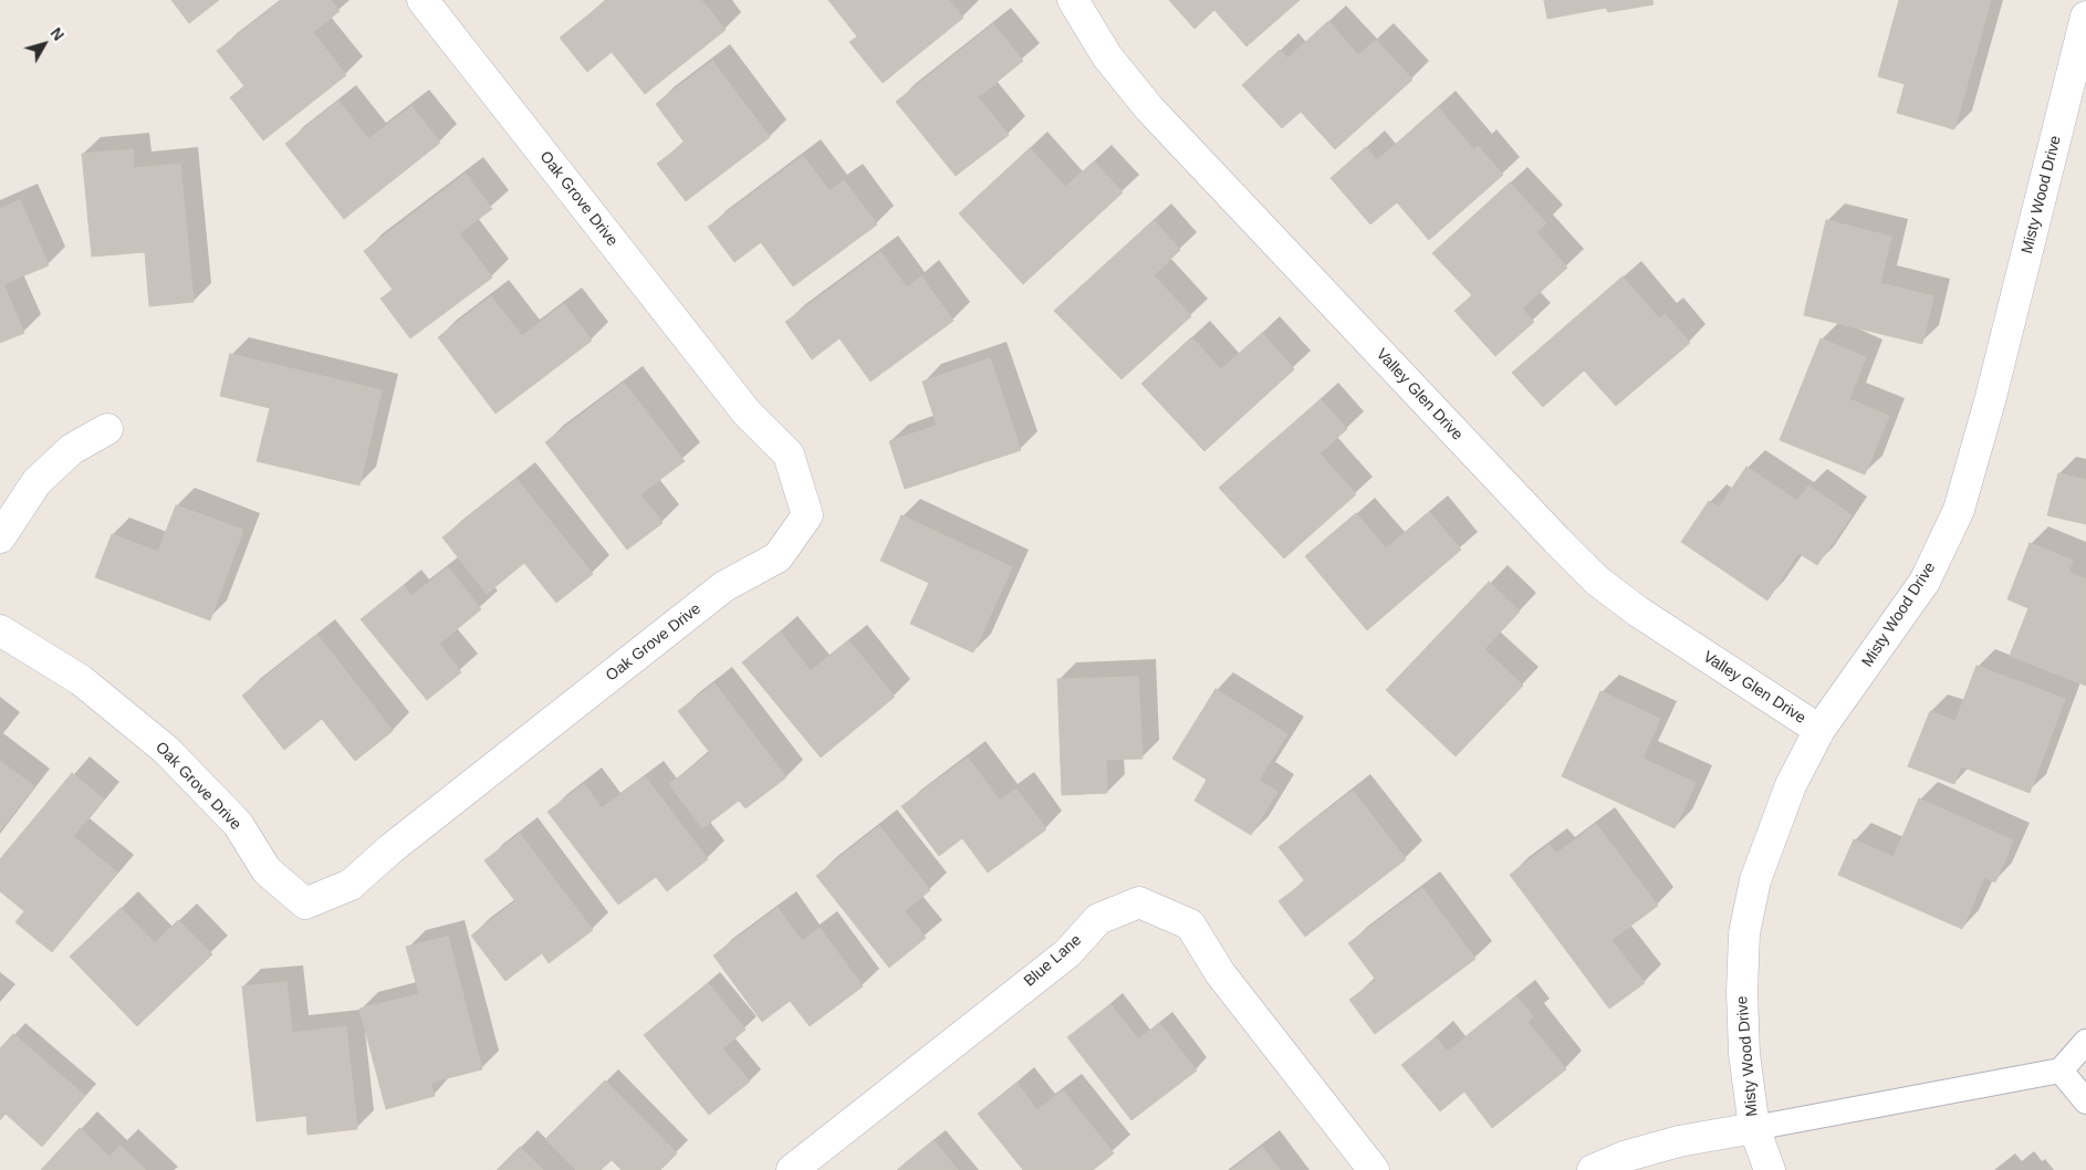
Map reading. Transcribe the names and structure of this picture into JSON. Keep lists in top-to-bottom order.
{
  "streets": {
    "street": [
      "Misty Wood Drive",
      "Oak Grove Drive",
      "Valley Glen Drive",
      "Blue Lane"
    ]
  },
  "crossings": [
    ["Misty Wood Drive", "Valley Glen Drive"]
  ],
  "north": "top right"
}
